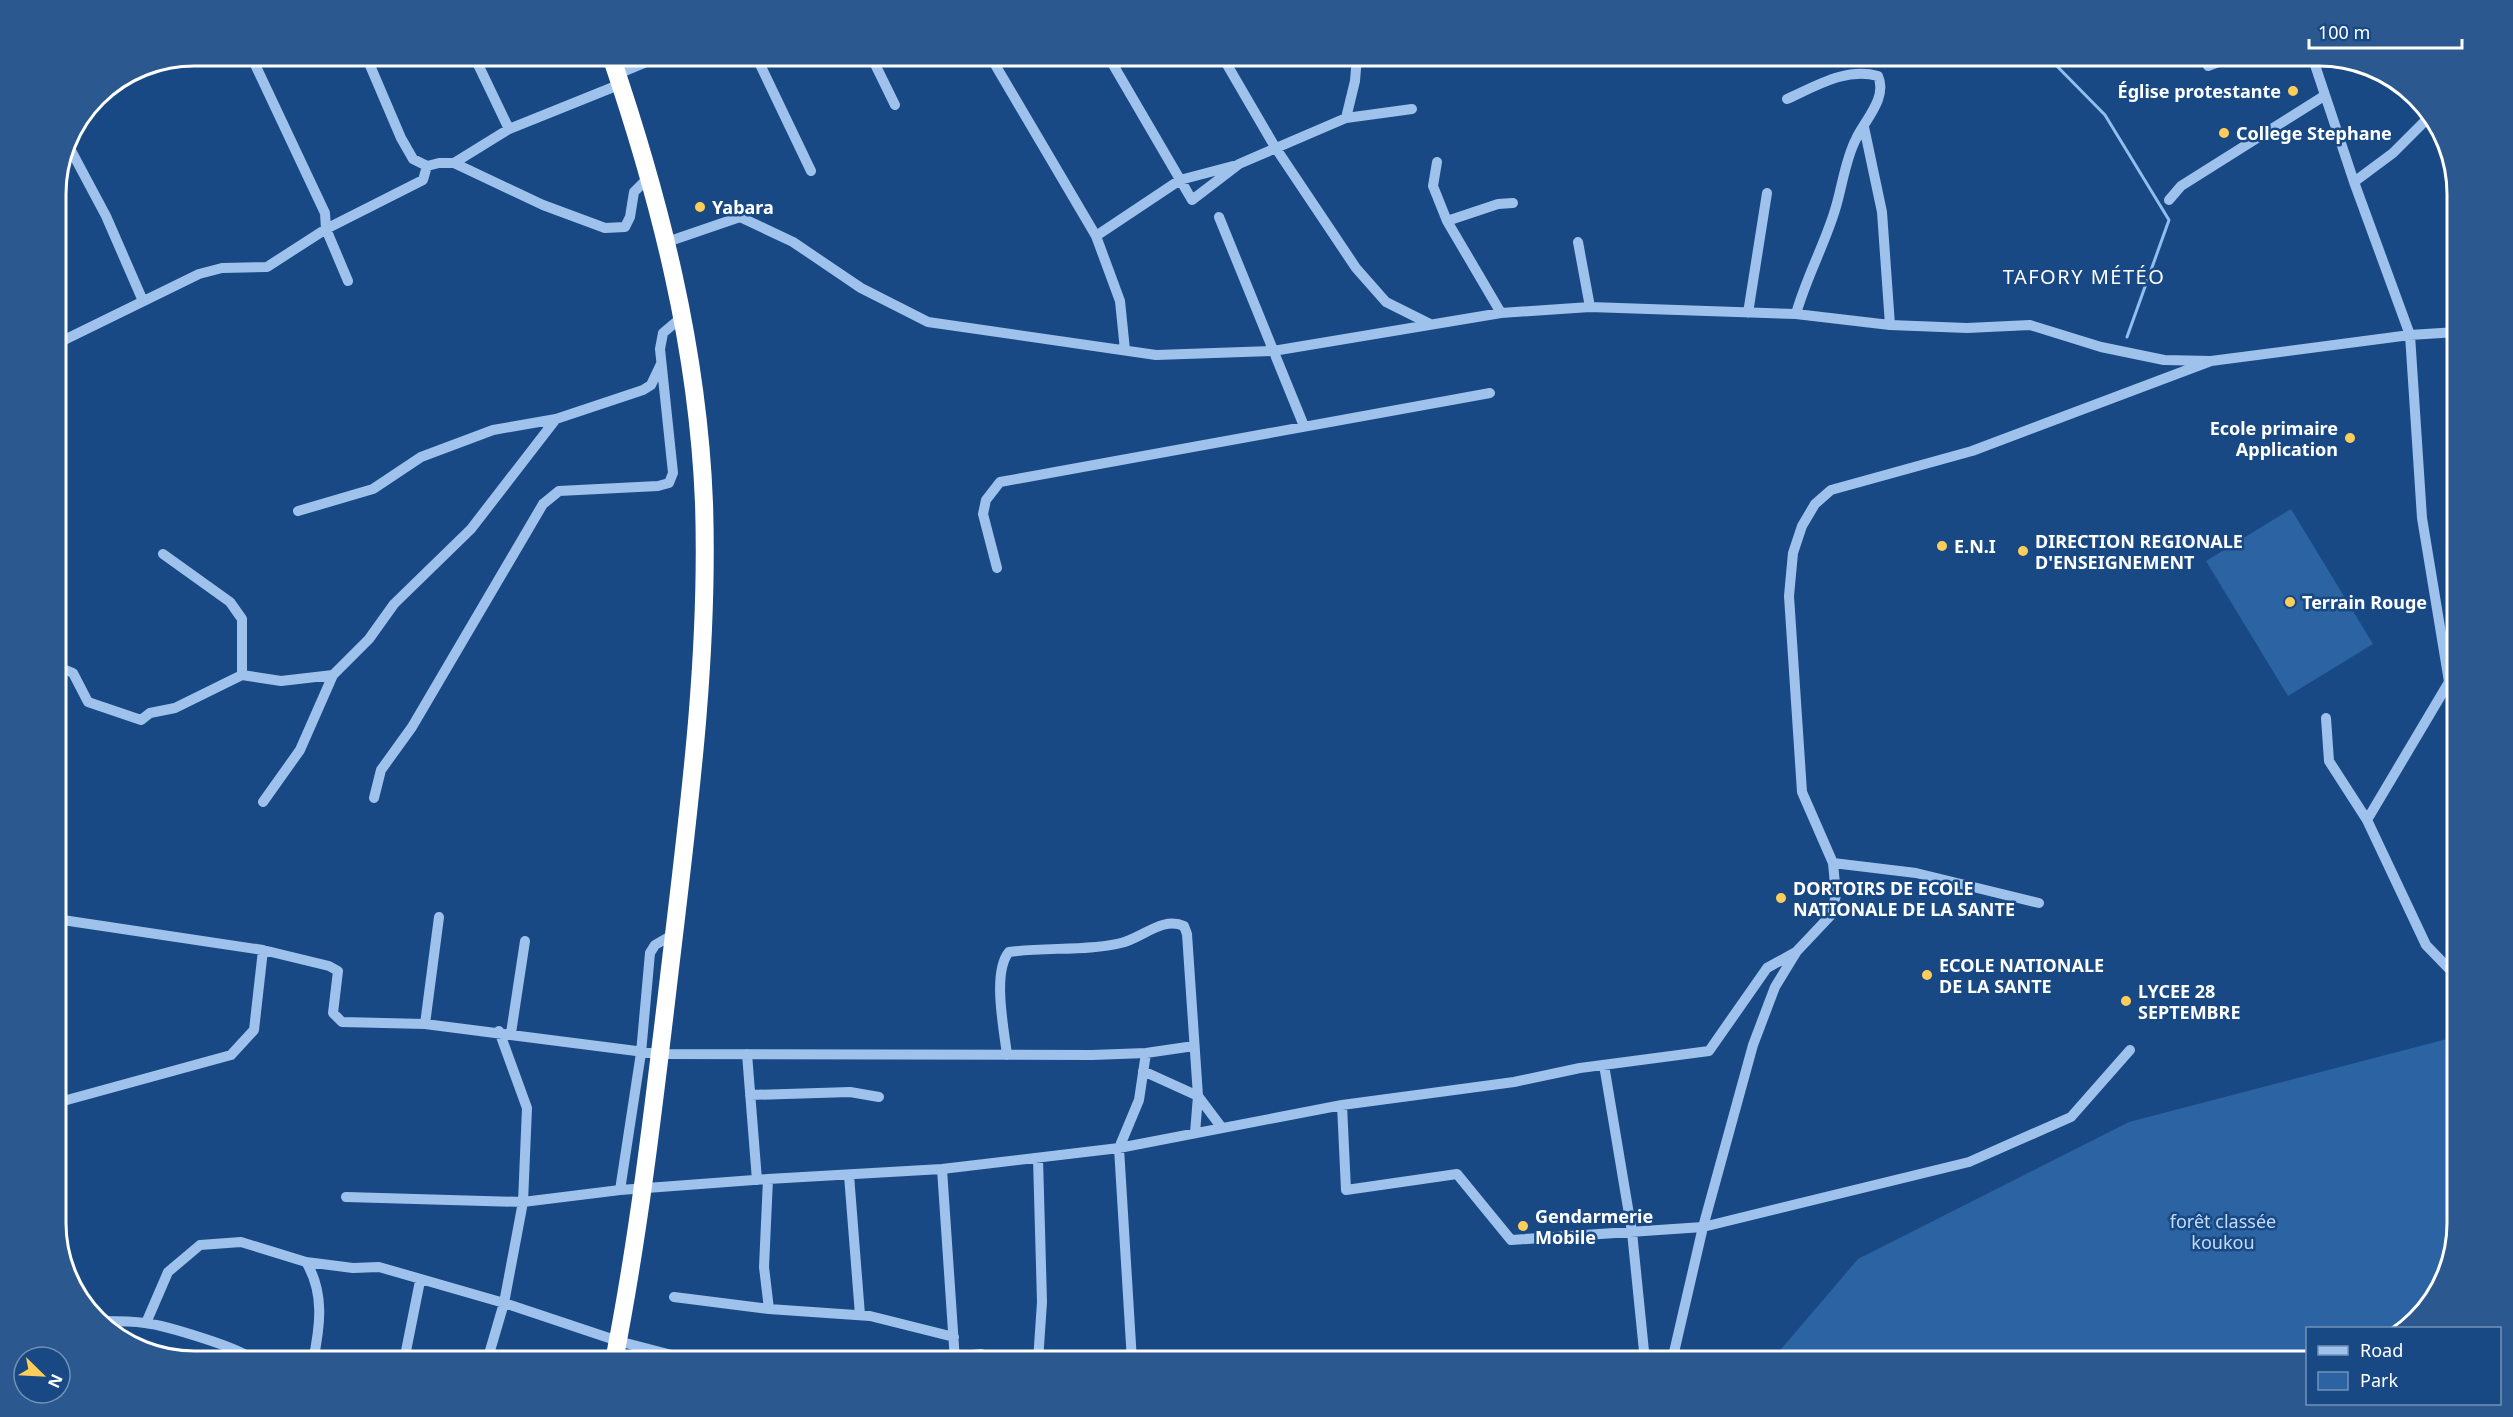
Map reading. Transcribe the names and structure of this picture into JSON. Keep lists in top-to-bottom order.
{
  "districts": ["TAFORY MÉTÉO"],
  "parks": ["forêt classée koukou"],
  "places": [
    "Église protestante",
    "College Stephane",
    "Yabara",
    "Ecole primaire Application",
    "E.N.I",
    "DIRECTION REGIONALE D'ENSEIGNEMENT",
    "Terrain Rouge",
    "DORTOIRS DE ECOLE NATIONALE DE LA SANTE",
    "ECOLE NATIONALE DE LA SANTE",
    "LYCEE 28 SEPTEMBRE",
    "Gendarmerie Mobile"
  ],
  "legend": ["Road", "Park"],
  "scale_bar": "100 m",
  "north": "bottom right"
}
